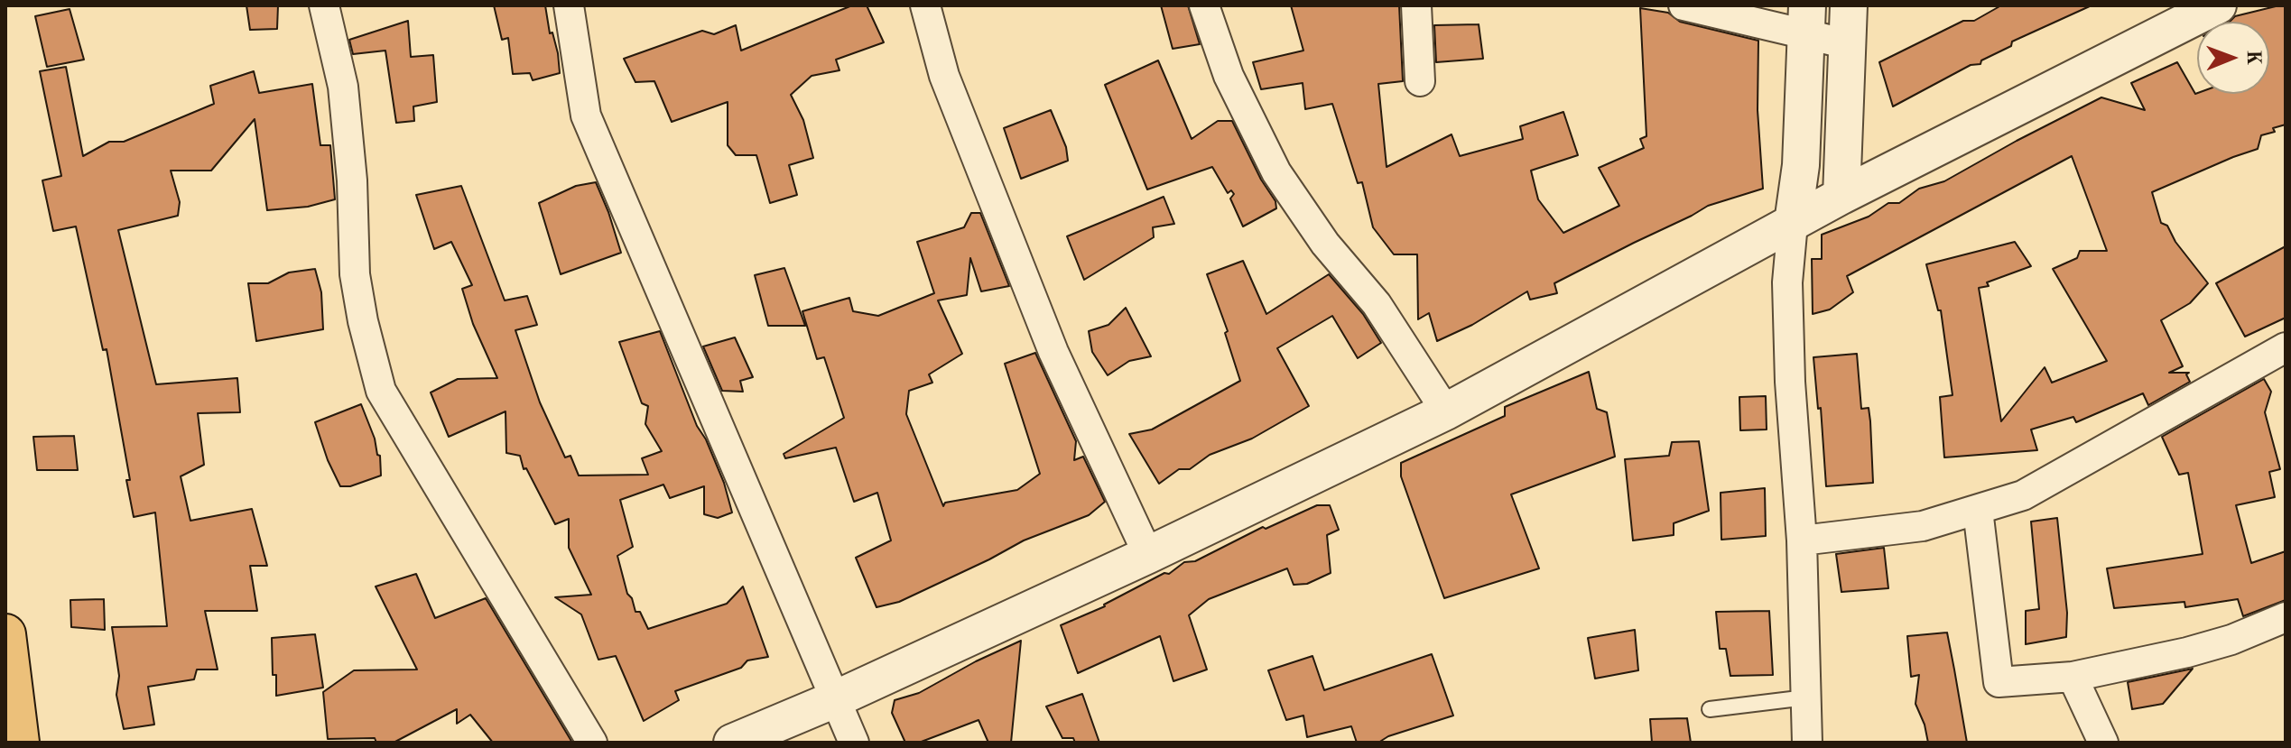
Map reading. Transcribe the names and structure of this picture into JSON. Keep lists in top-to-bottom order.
{
  "north": "right"
}
